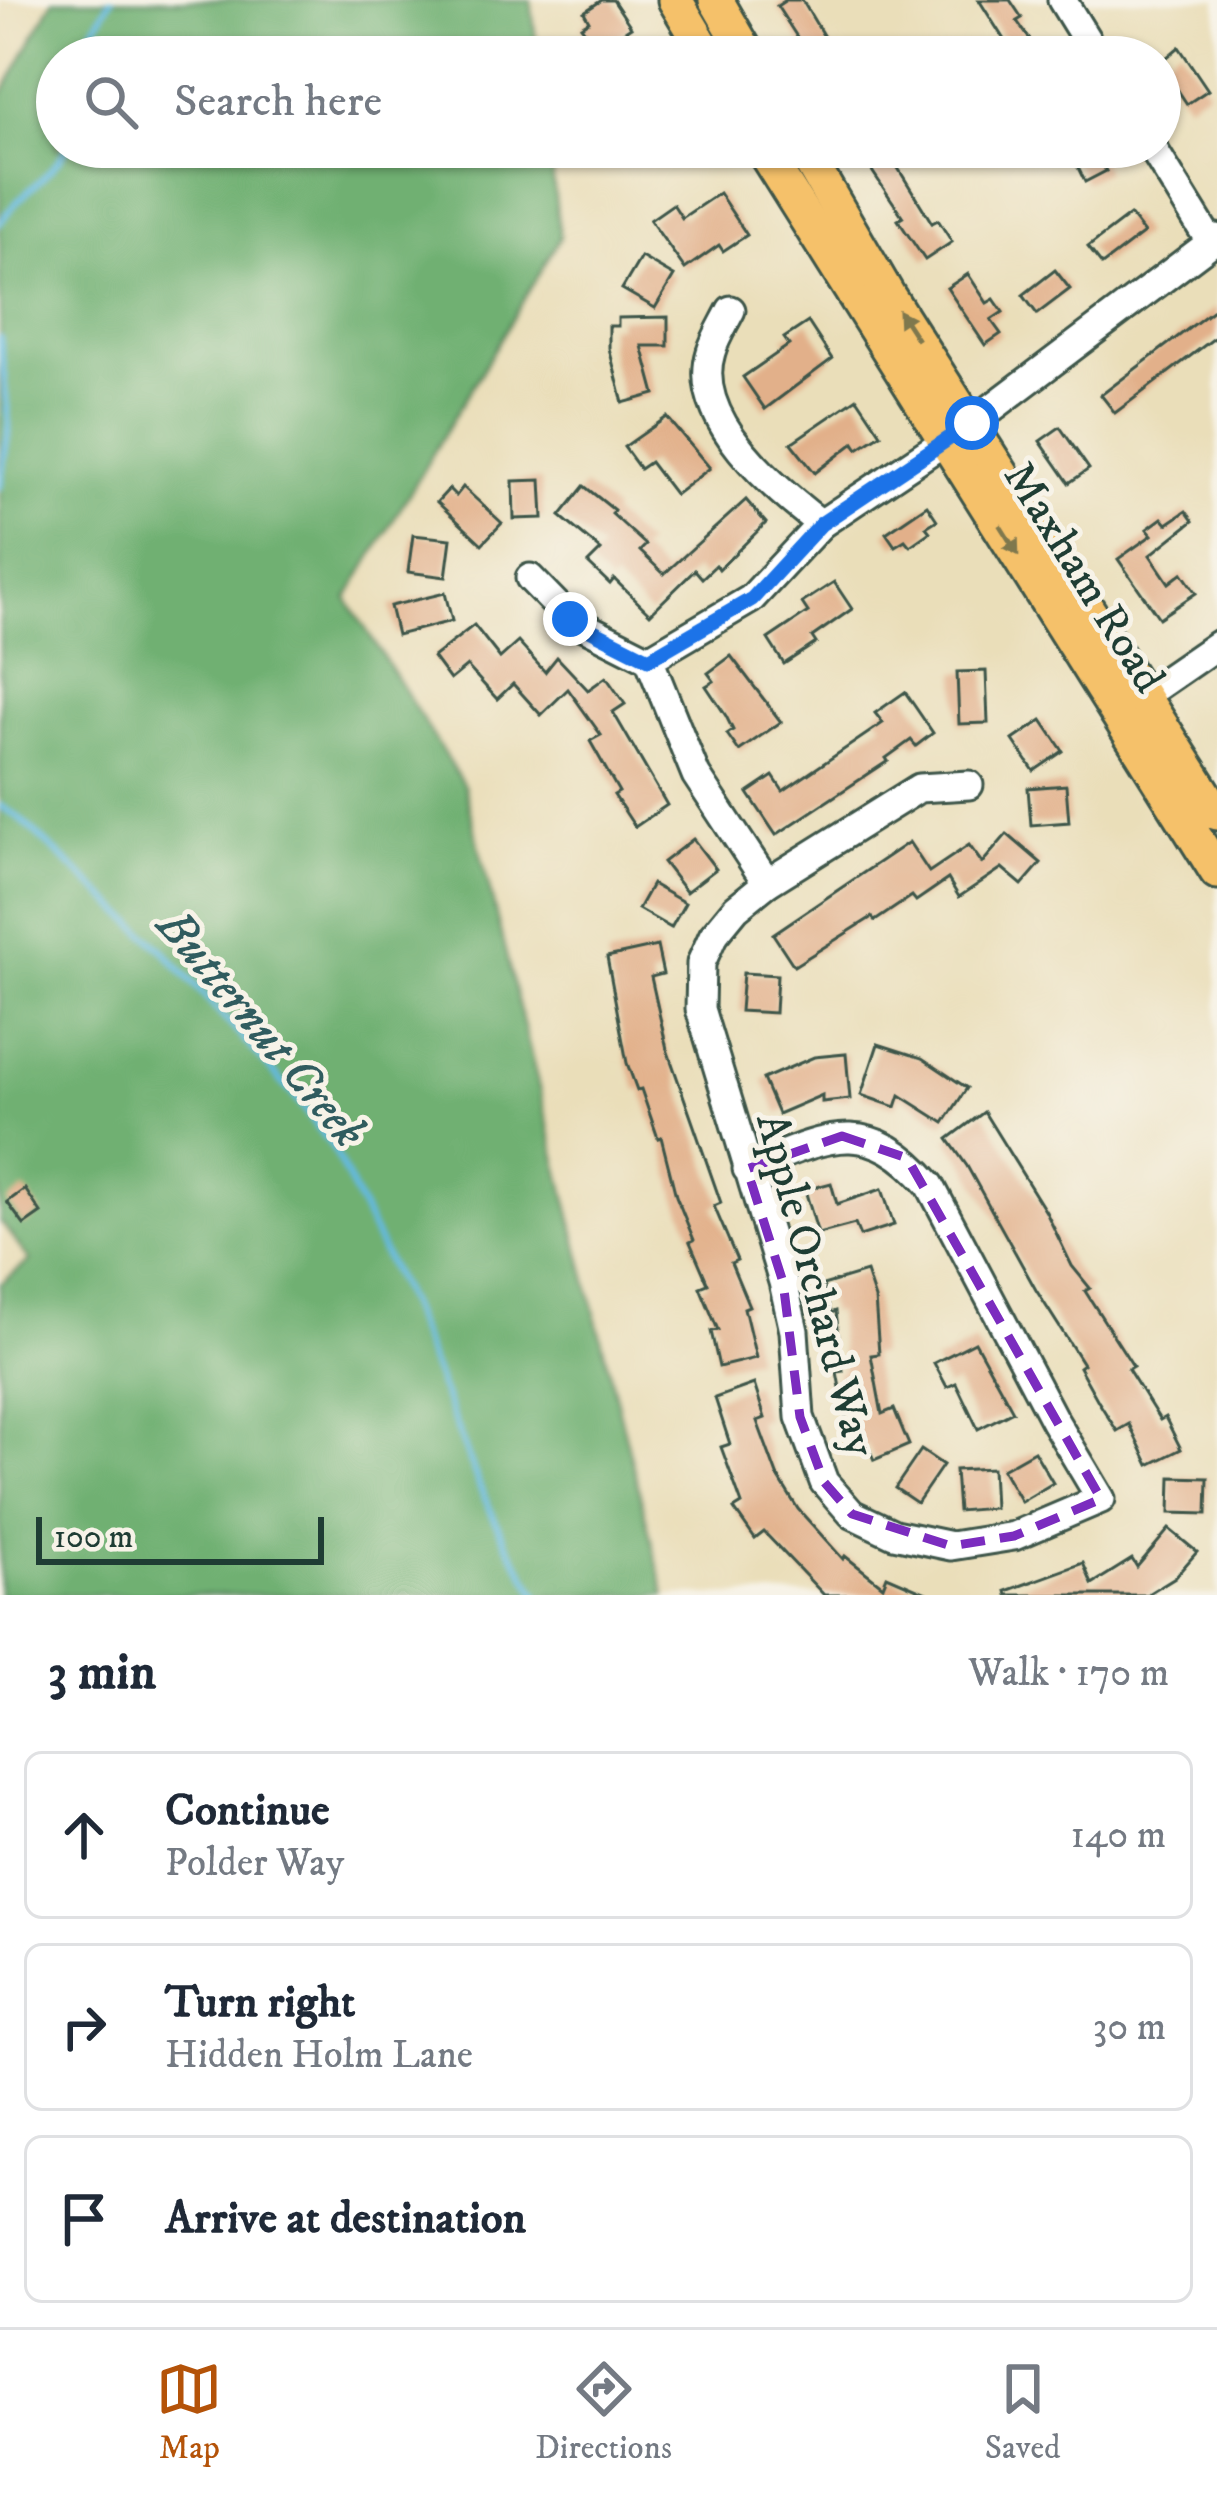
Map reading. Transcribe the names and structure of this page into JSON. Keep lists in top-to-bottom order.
{
  "streets": {
    "main road": ["Maxham Road"],
    "street": ["Apple Orchard Way"]
  },
  "water": ["Butternut Creek"],
  "scale_bar": "100 m",
  "page": {
    "search": "Search here",
    "scale": "100 m",
    "heading": ["3 min", "Walk · 170 m"],
    "list": [
      ["Continue", "Polder Way", "140 m"],
      ["Turn right", "Hidden Holm Lane", "30 m"],
      "Arrive at destination"
    ],
    "nav": ["Map", "Directions", "Saved"]
  }
}
